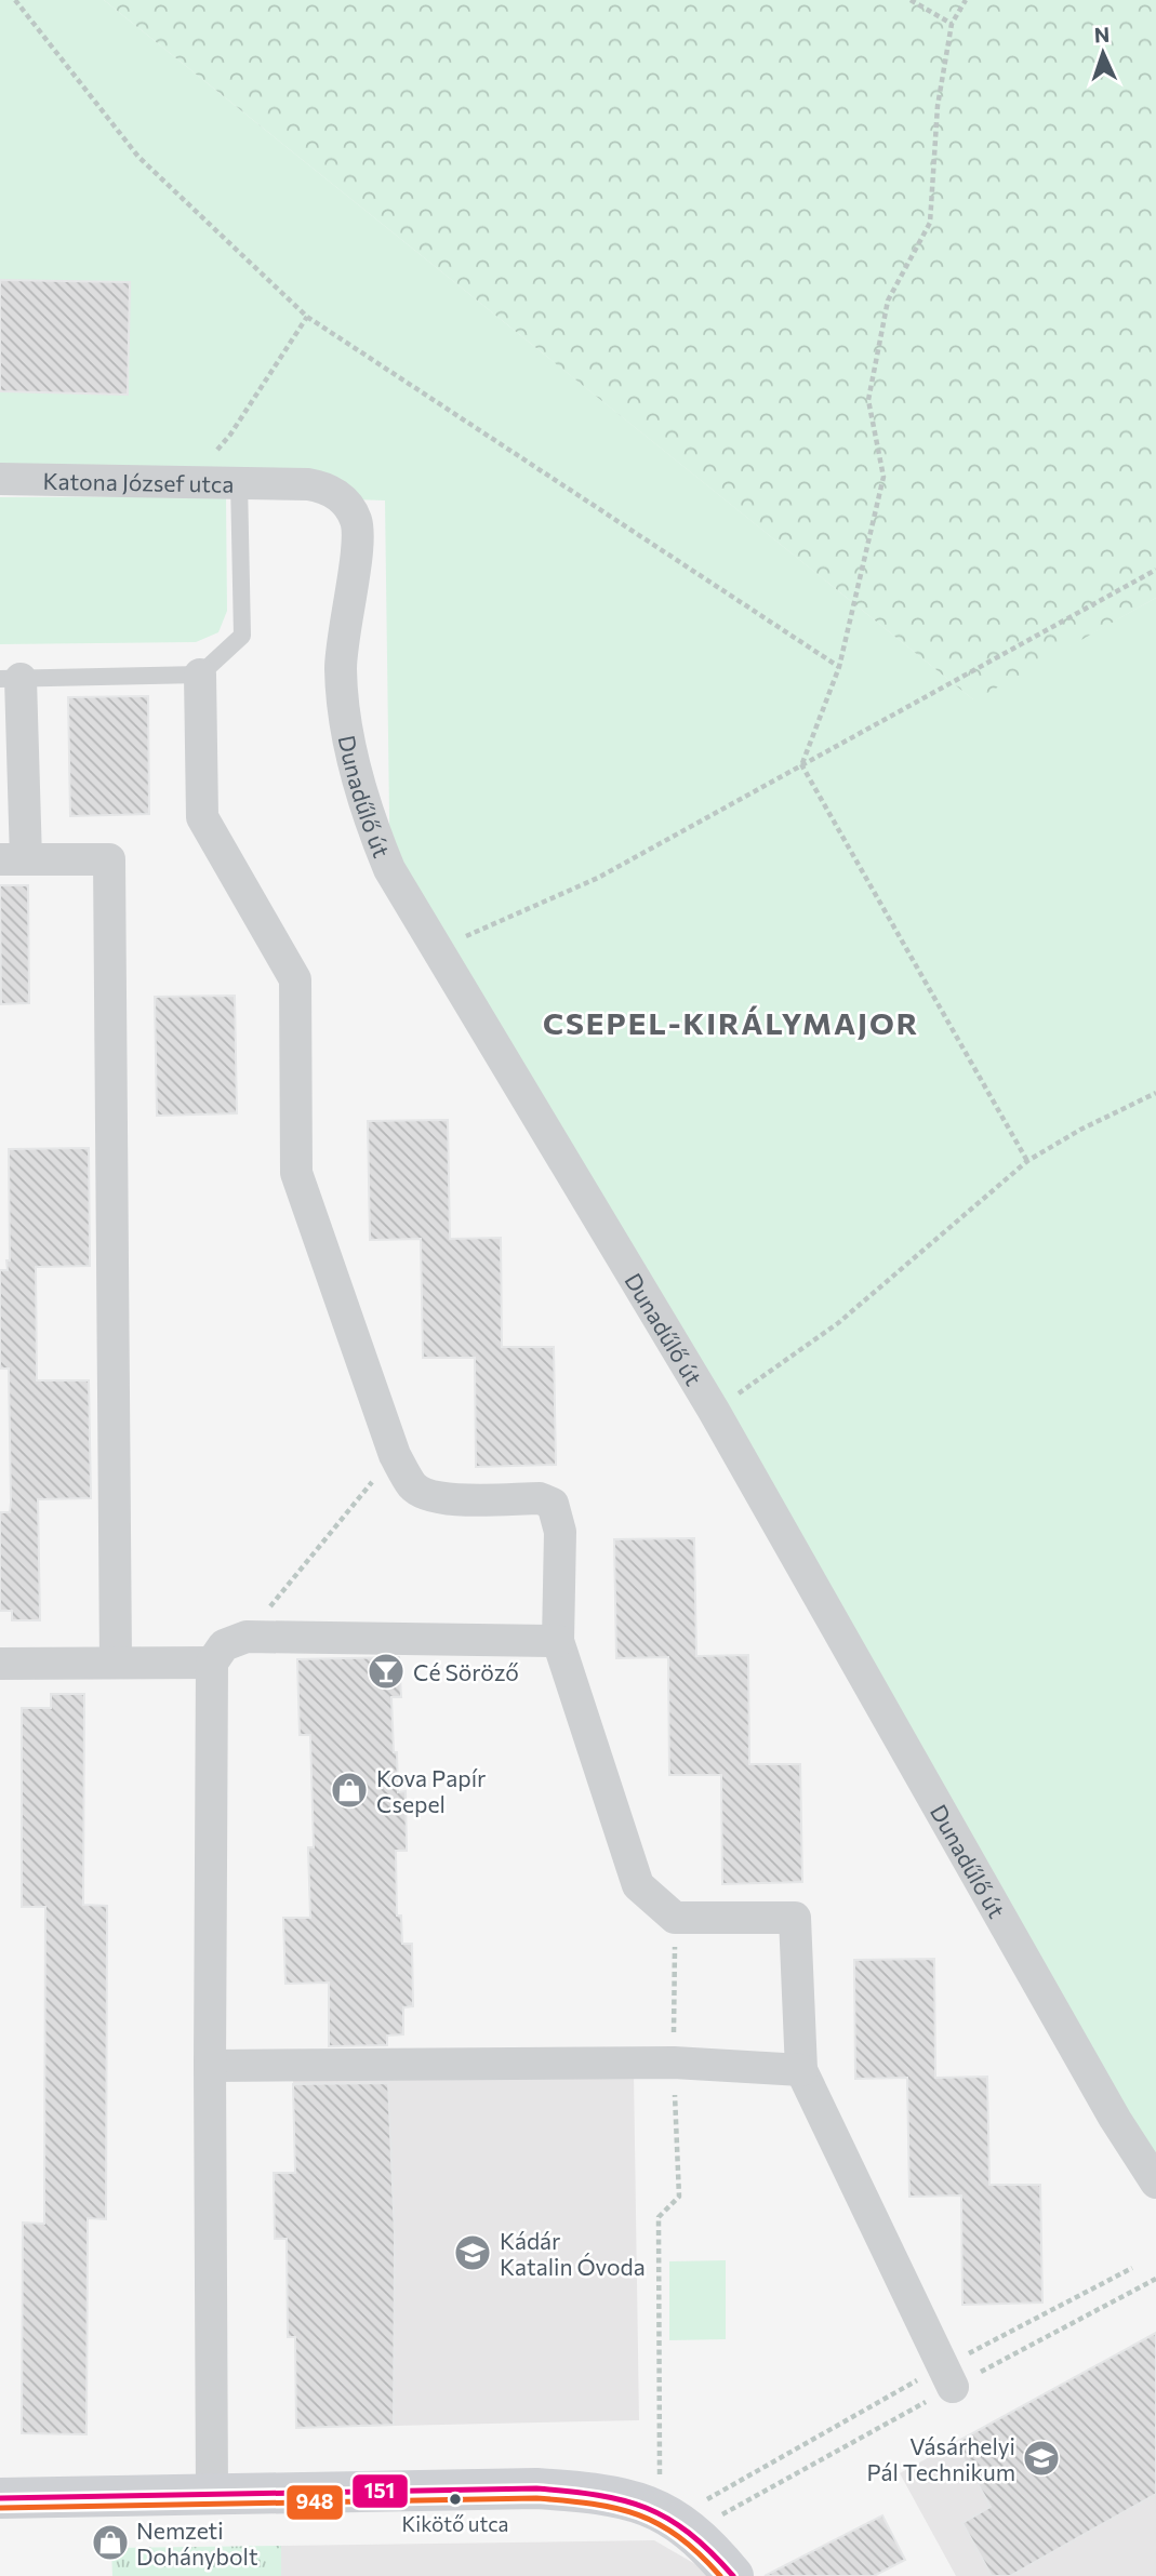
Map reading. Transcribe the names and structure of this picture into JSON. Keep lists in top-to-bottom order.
{
  "streets": {
    "street": ["Katona József utca", "Dunadűlő út"]
  },
  "crossings": [
    ["Katona József utca", "Dunadűlő út"]
  ],
  "districts": ["CSEPEL-KIRÁLYMAJOR"],
  "places": {
    "bar": ["Cé Söröző"],
    "shop": ["Kova Papír Csepel", "Nemzeti Dohánybolt"],
    "school or university": ["Kádár Katalin Óvoda", "Vásárhelyi Pál Technikum"],
    "other": ["Kikötő utca"]
  },
  "lines": ["transit line 151", "transit line 948"],
  "north": "top"
}
